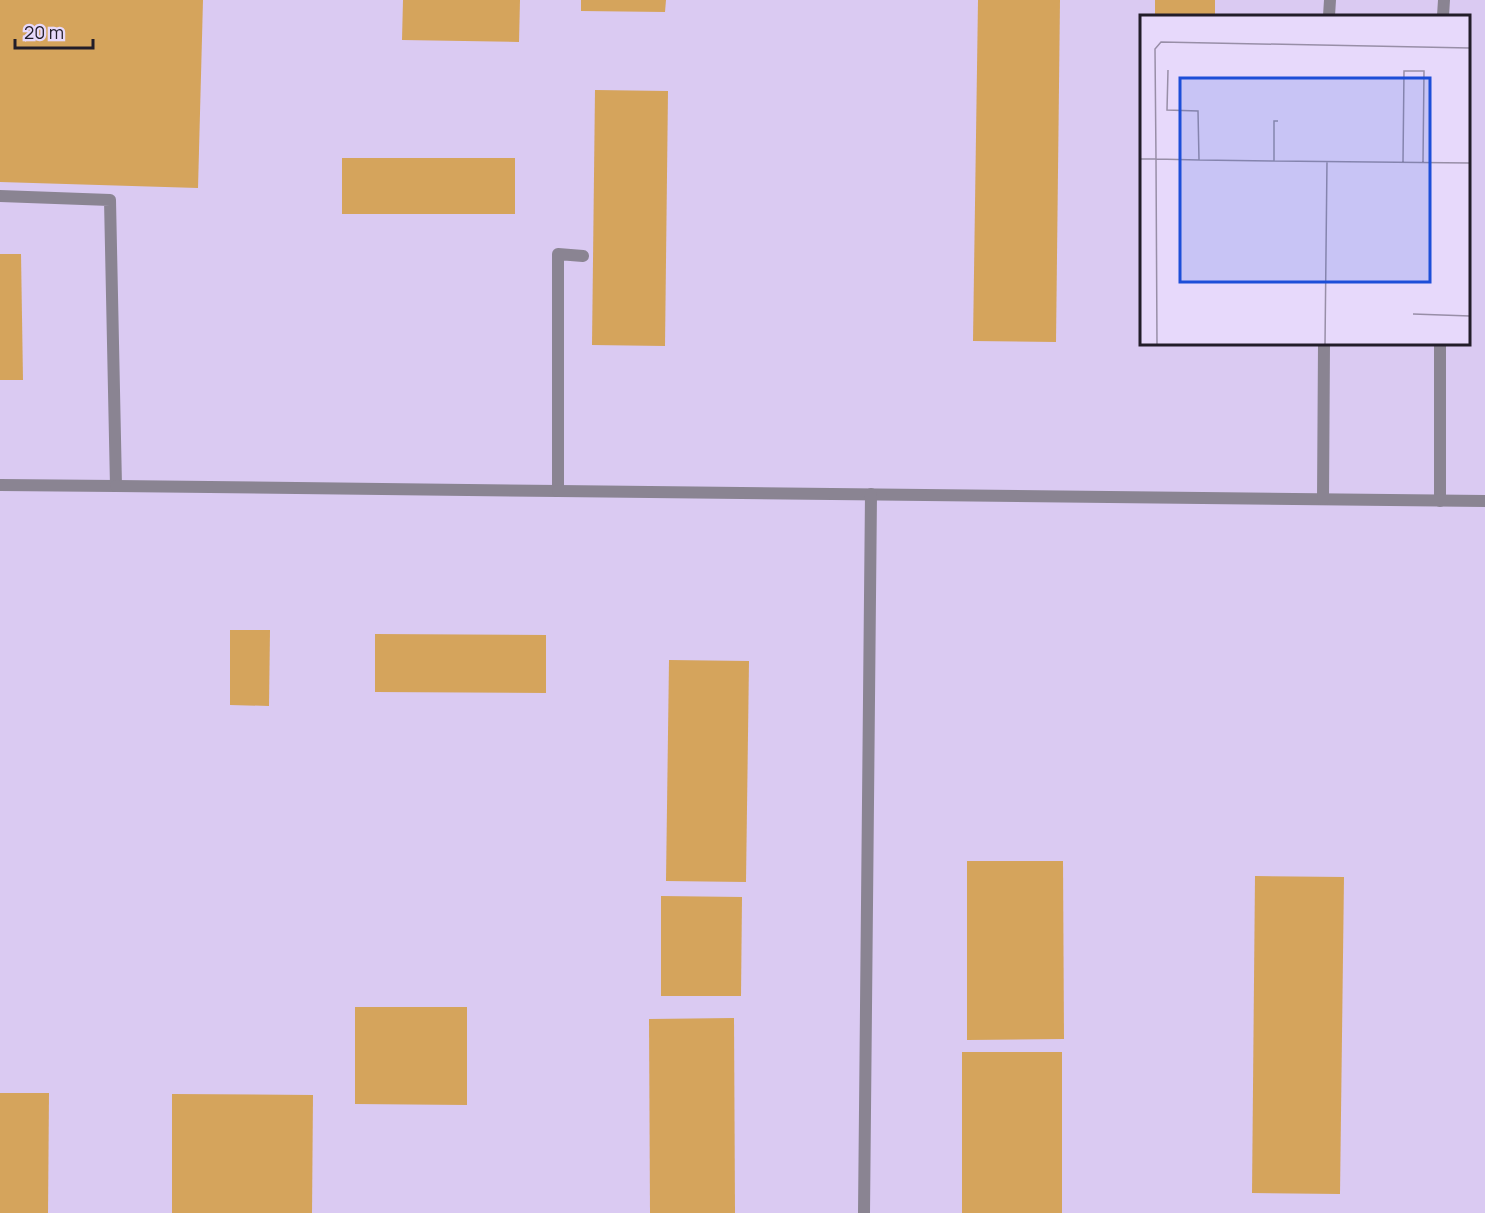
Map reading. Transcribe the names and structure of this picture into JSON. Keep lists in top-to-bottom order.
{
  "scale_bar": "20 m"
}
